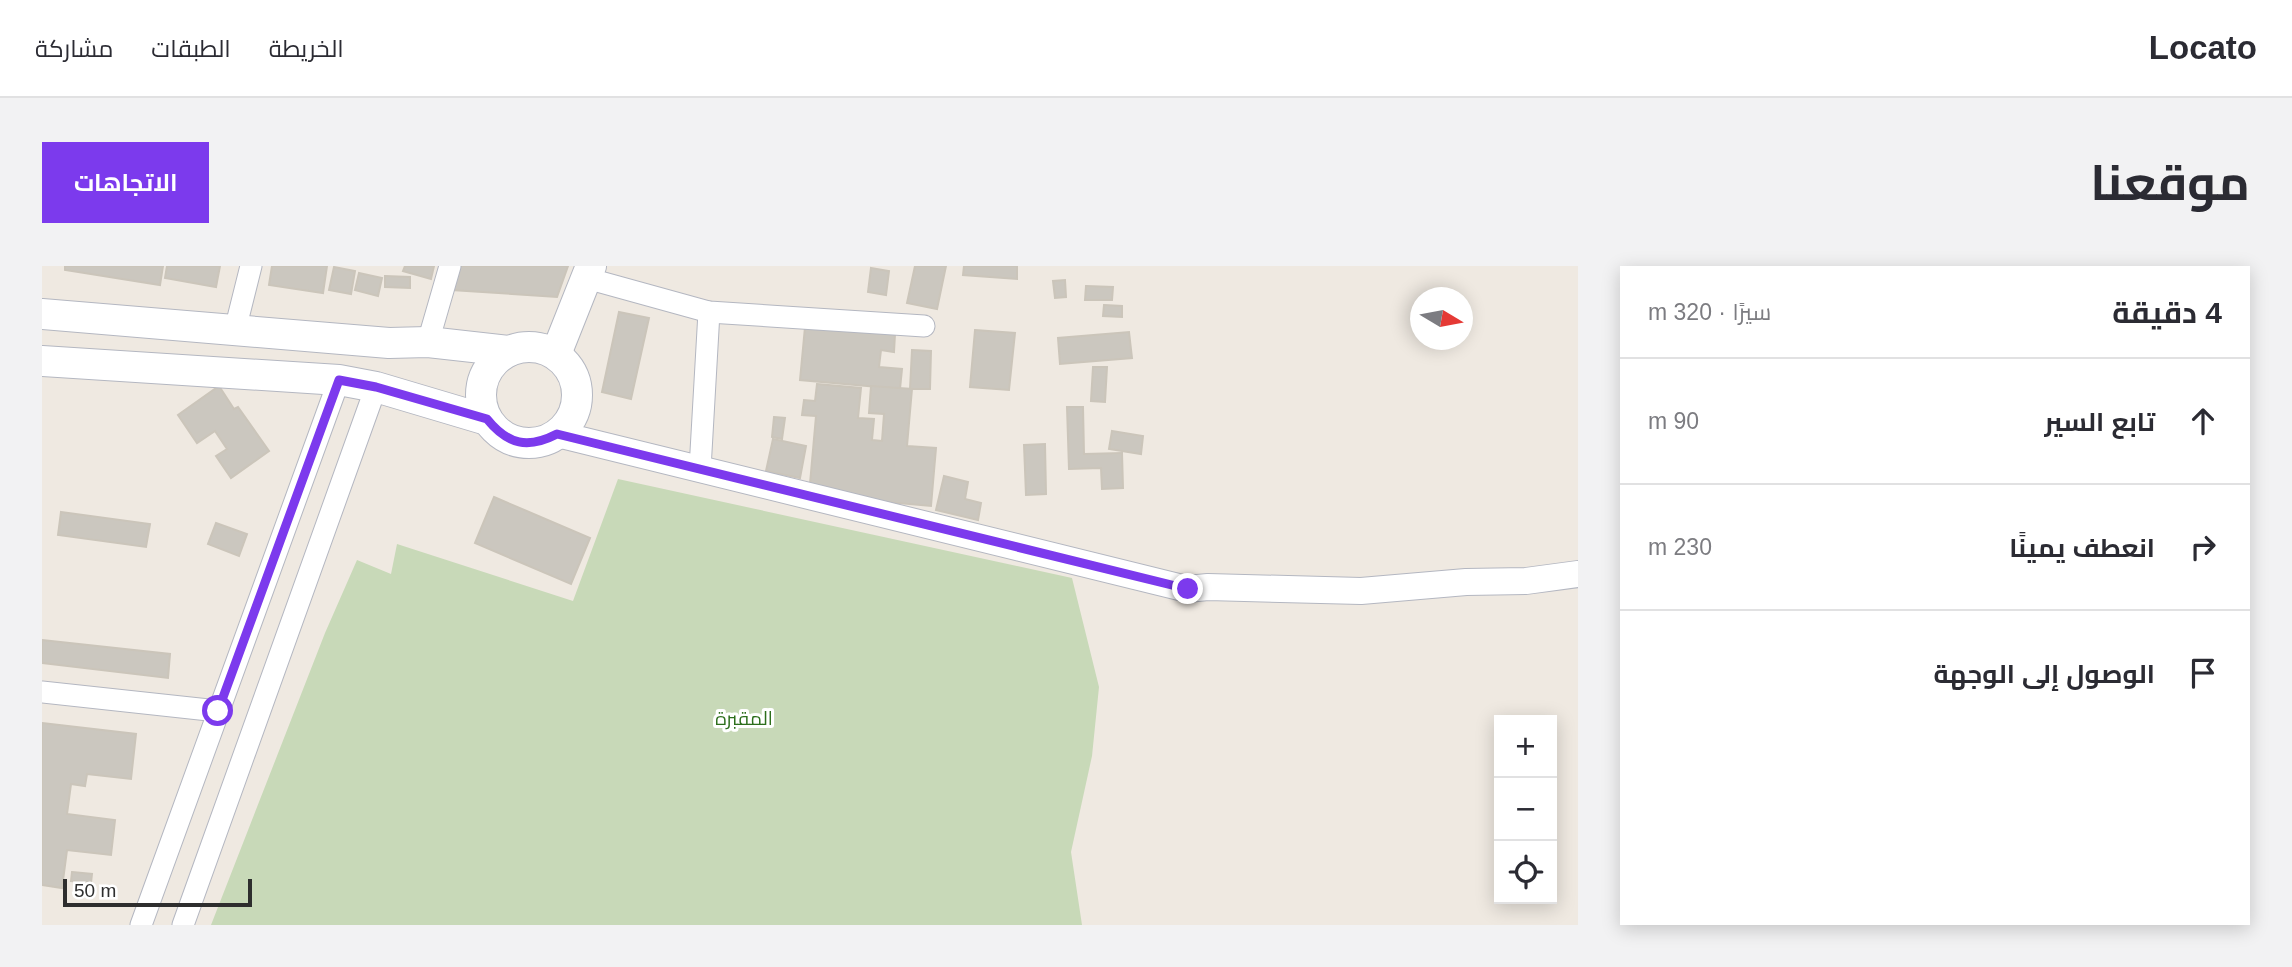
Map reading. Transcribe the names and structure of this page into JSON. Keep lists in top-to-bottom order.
{
  "parks": ["المقبرة"],
  "scale_bar": "50 m",
  "north": "right",
  "page": {
    "header": "Locato",
    "nav": ["الخريطة", "الطبقات", "مشاركة"],
    "title": "موقعنا",
    "buttons": "الاتجاهات",
    "heading": ["4 دقيقة", "سيرًا · 320 m"],
    "list": [
      ["تابع السير", "90 m"],
      ["انعطف يمينًا", "230 m"],
      "الوصول إلى الوجهة"
    ],
    "map_buttons": ["+", "−"],
    "scale": "50 m"
  }
}
